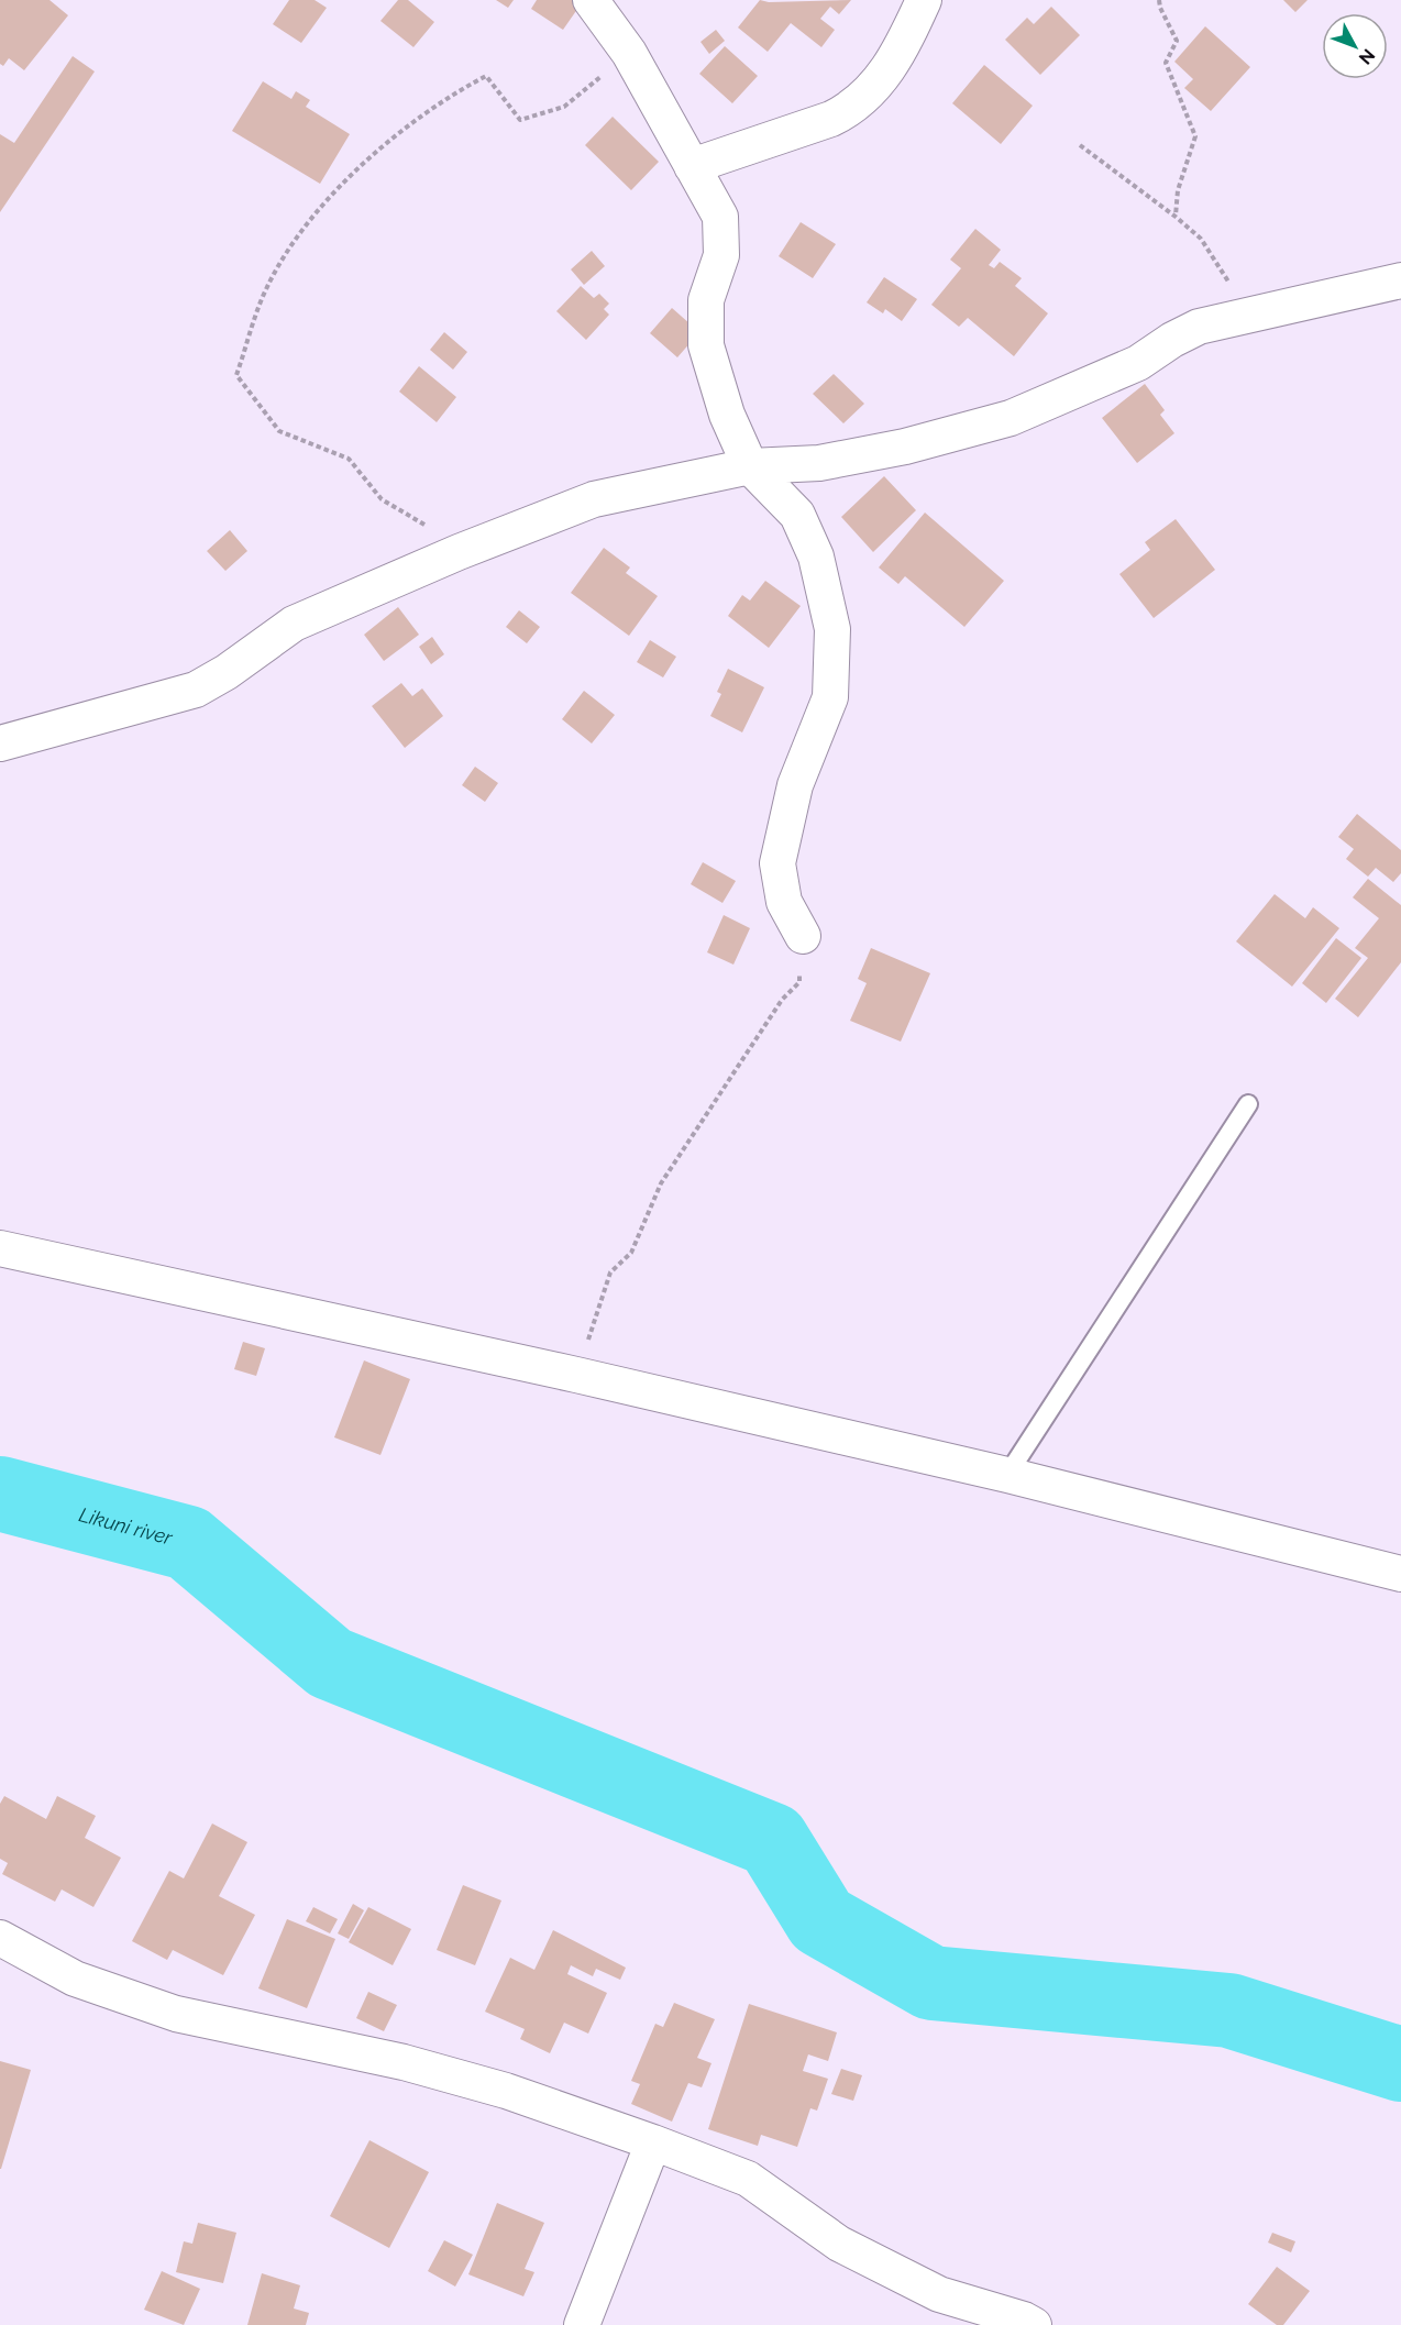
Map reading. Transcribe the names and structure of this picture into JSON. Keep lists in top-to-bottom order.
{
  "water": ["Likuni river"],
  "north": "bottom right"
}
